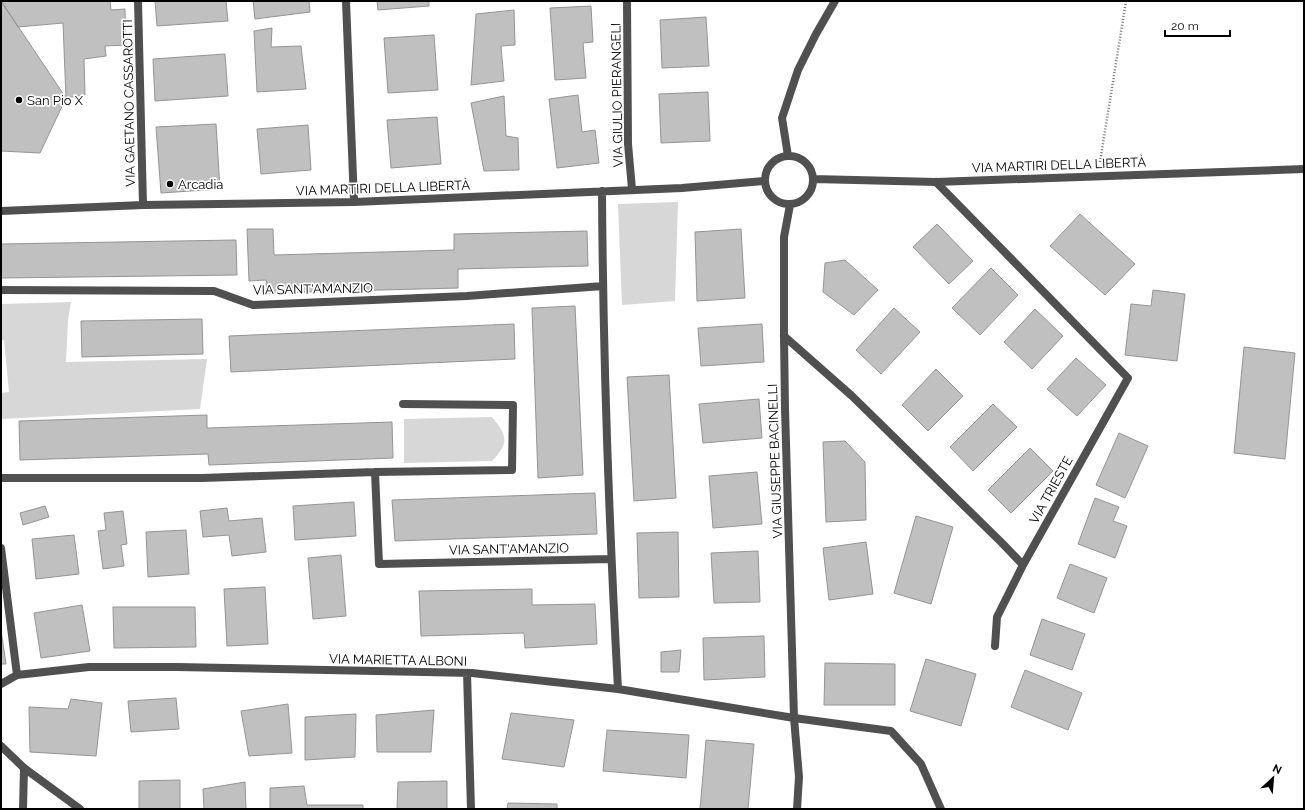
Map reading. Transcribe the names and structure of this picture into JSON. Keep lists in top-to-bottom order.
{
  "streets": {
    "street": [
      "VIA GIULIO PIERANGELI",
      "VIA GAETANO CASSAROTTI",
      "VIA MARTIRI DELLA LIBERTÀ",
      "VIA SANT'AMANZIO",
      "VIA GIUSEPPE BACINELLI",
      "VIA TRIESTE",
      "VIA MARIETTA ALBONI"
    ]
  },
  "crossings": [
    ["VIA GIULIO PIERANGELI", "VIA MARTIRI DELLA LIBERTÀ"],
    ["VIA GAETANO CASSAROTTI", "VIA MARTIRI DELLA LIBERTÀ"],
    ["VIA MARTIRI DELLA LIBERTÀ", "VIA GIUSEPPE BACINELLI"],
    ["VIA MARTIRI DELLA LIBERTÀ", "VIA TRIESTE"],
    ["VIA GIUSEPPE BACINELLI", "VIA MARIETTA ALBONI"]
  ],
  "places": ["San Pio X", "Arcadia"],
  "scale_bar": "20 m",
  "north": "top right"
}
